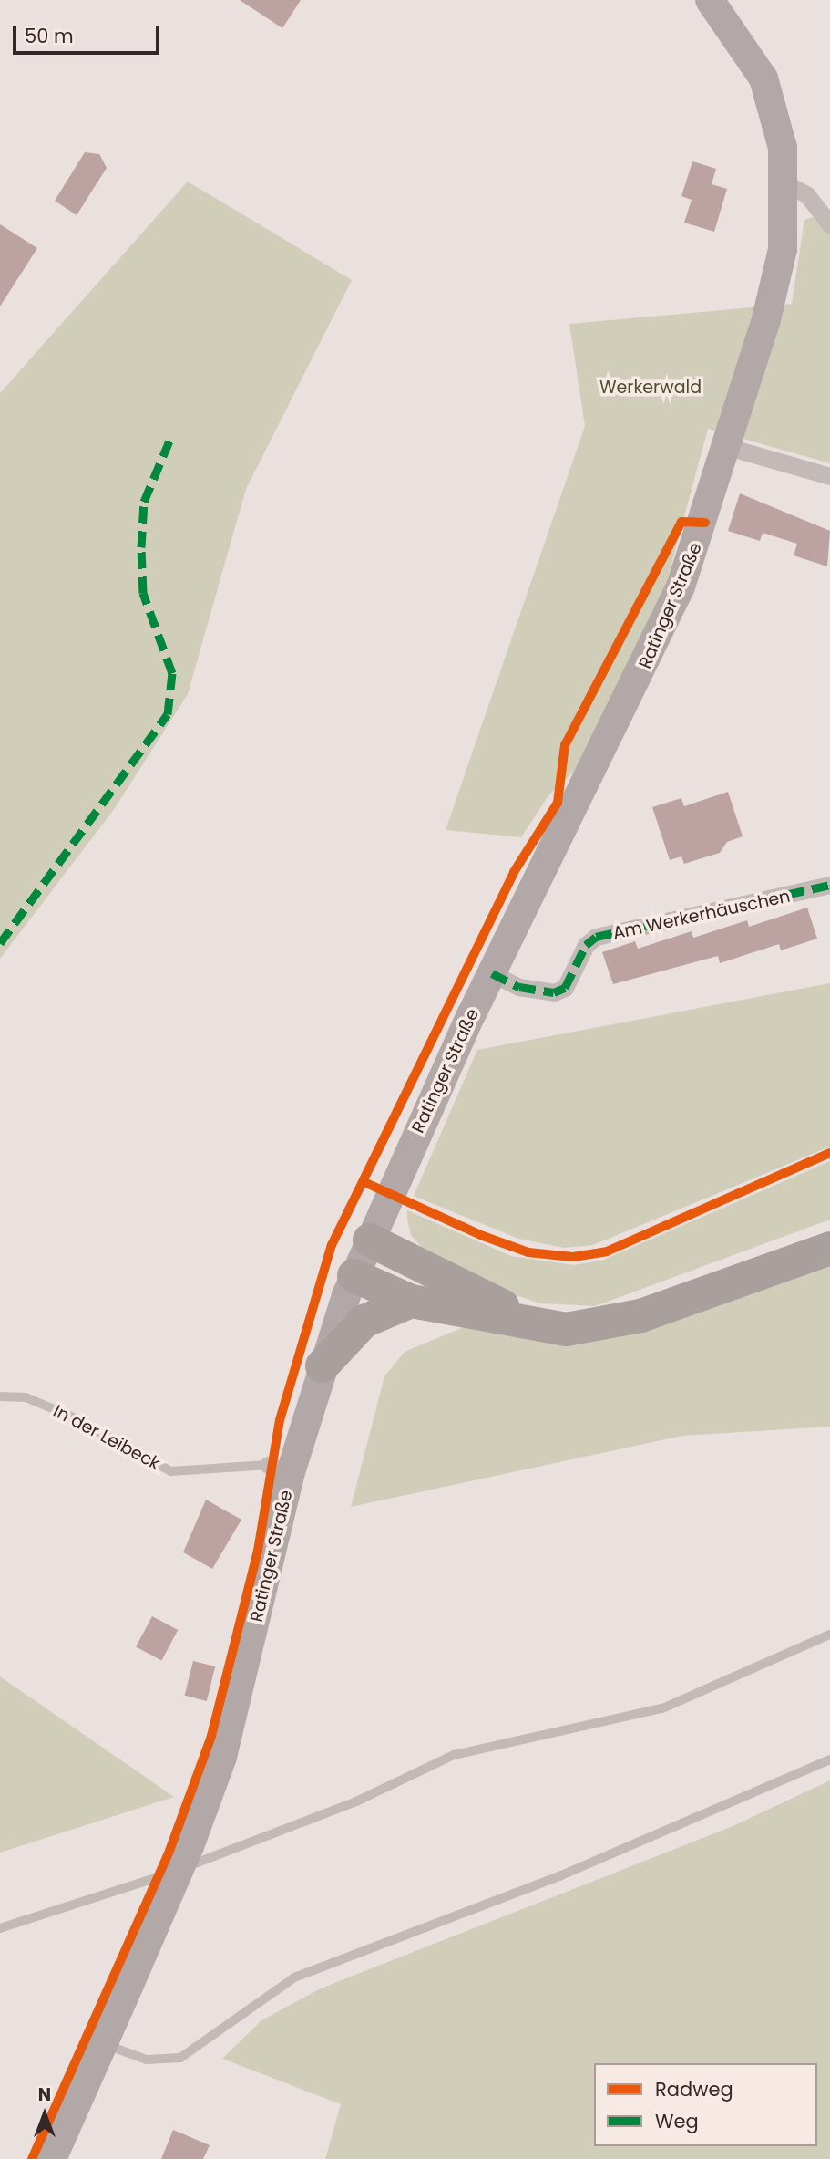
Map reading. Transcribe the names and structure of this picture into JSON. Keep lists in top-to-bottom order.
{
  "streets": {
    "main road": ["Ratinger Straße"],
    "street": ["Am Werkerhäuschen"],
    "lane": ["In der Leibeck"]
  },
  "crossings": [
    ["Ratinger Straße", "Am Werkerhäuschen"],
    ["Ratinger Straße", "In der Leibeck"]
  ],
  "parks": ["Werkerwald"],
  "legend": ["Radweg", "Weg"],
  "scale_bar": "50 m",
  "north": "top"
}
